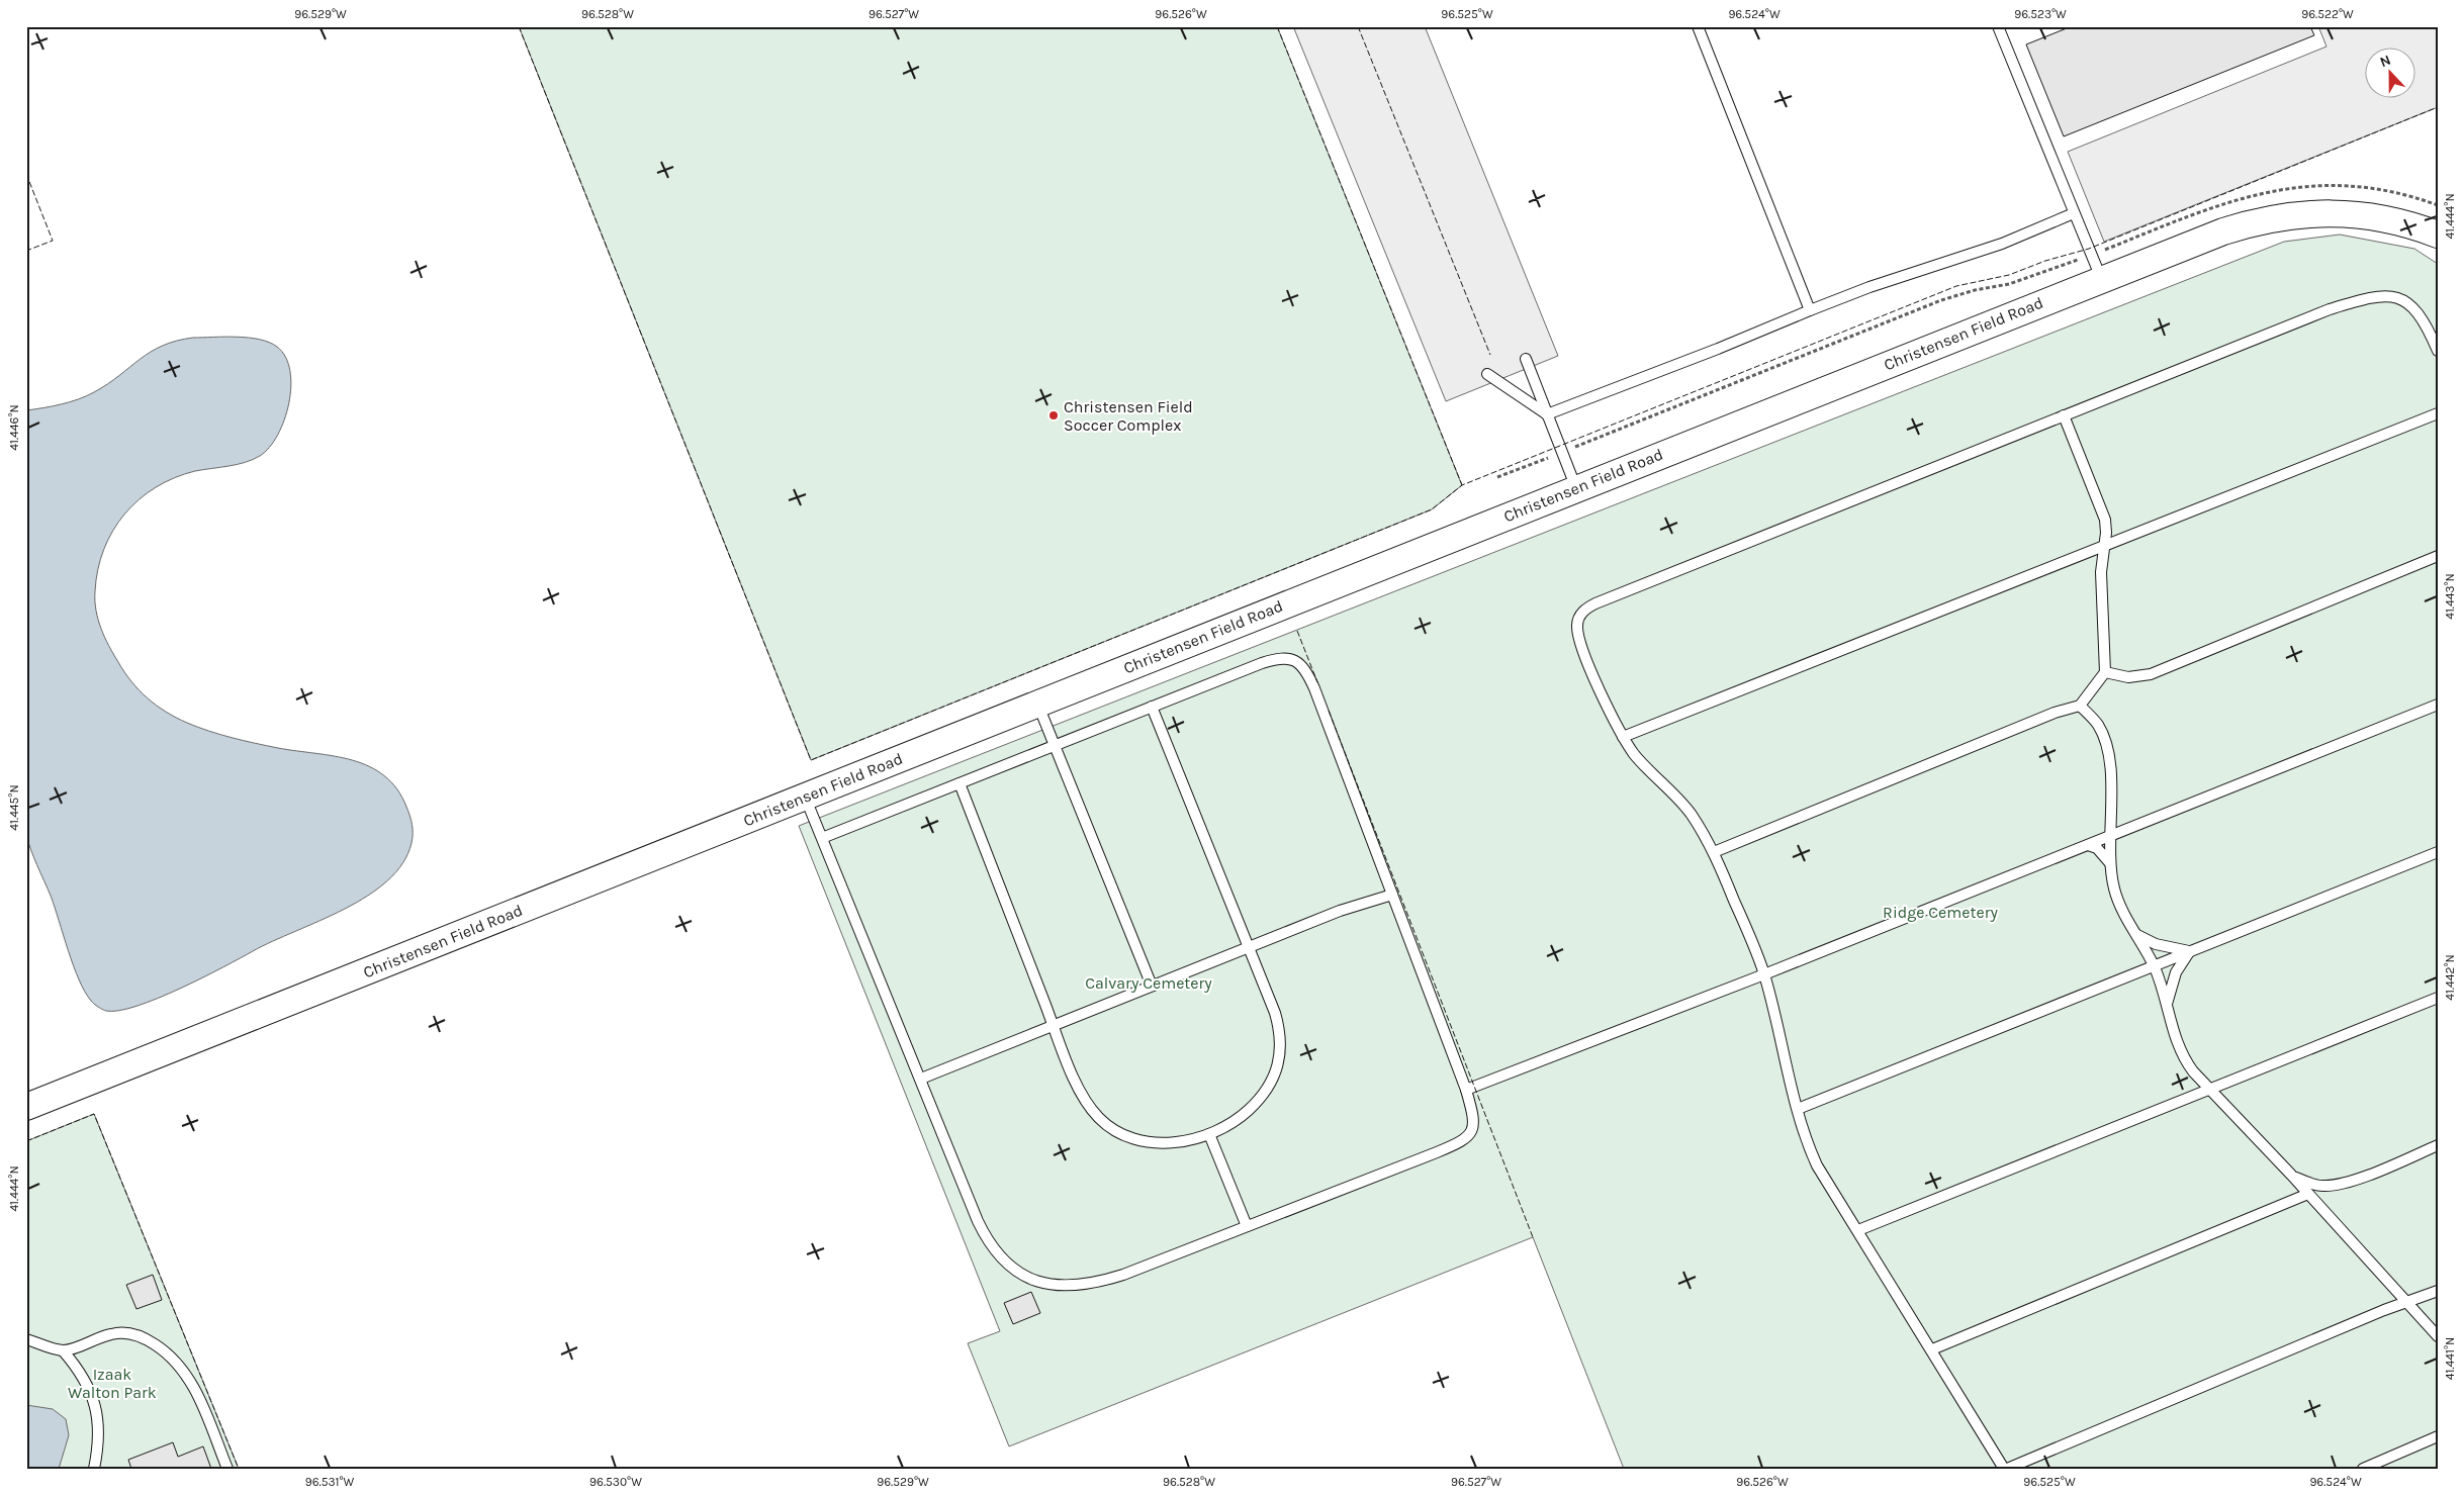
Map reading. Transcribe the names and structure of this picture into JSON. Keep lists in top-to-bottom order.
{
  "streets": {
    "street": ["Christensen Field Road"]
  },
  "parks": ["Ridge Cemetery", "Calvary Cemetery", "Izaak Walton Park"],
  "places": ["Christensen Field Soccer Complex"],
  "north": "top",
  "coordinates": [
    "96.529°W",
    "96.528°W",
    "96.527°W",
    "96.526°W",
    "96.525°W",
    "96.524°W",
    "96.523°W",
    "96.522°W",
    "41.444°N",
    "41.446°N",
    "41.443°N",
    "41.445°N",
    "41.442°N",
    "41.441°N",
    "96.531°W",
    "96.530°W"
  ]
}
